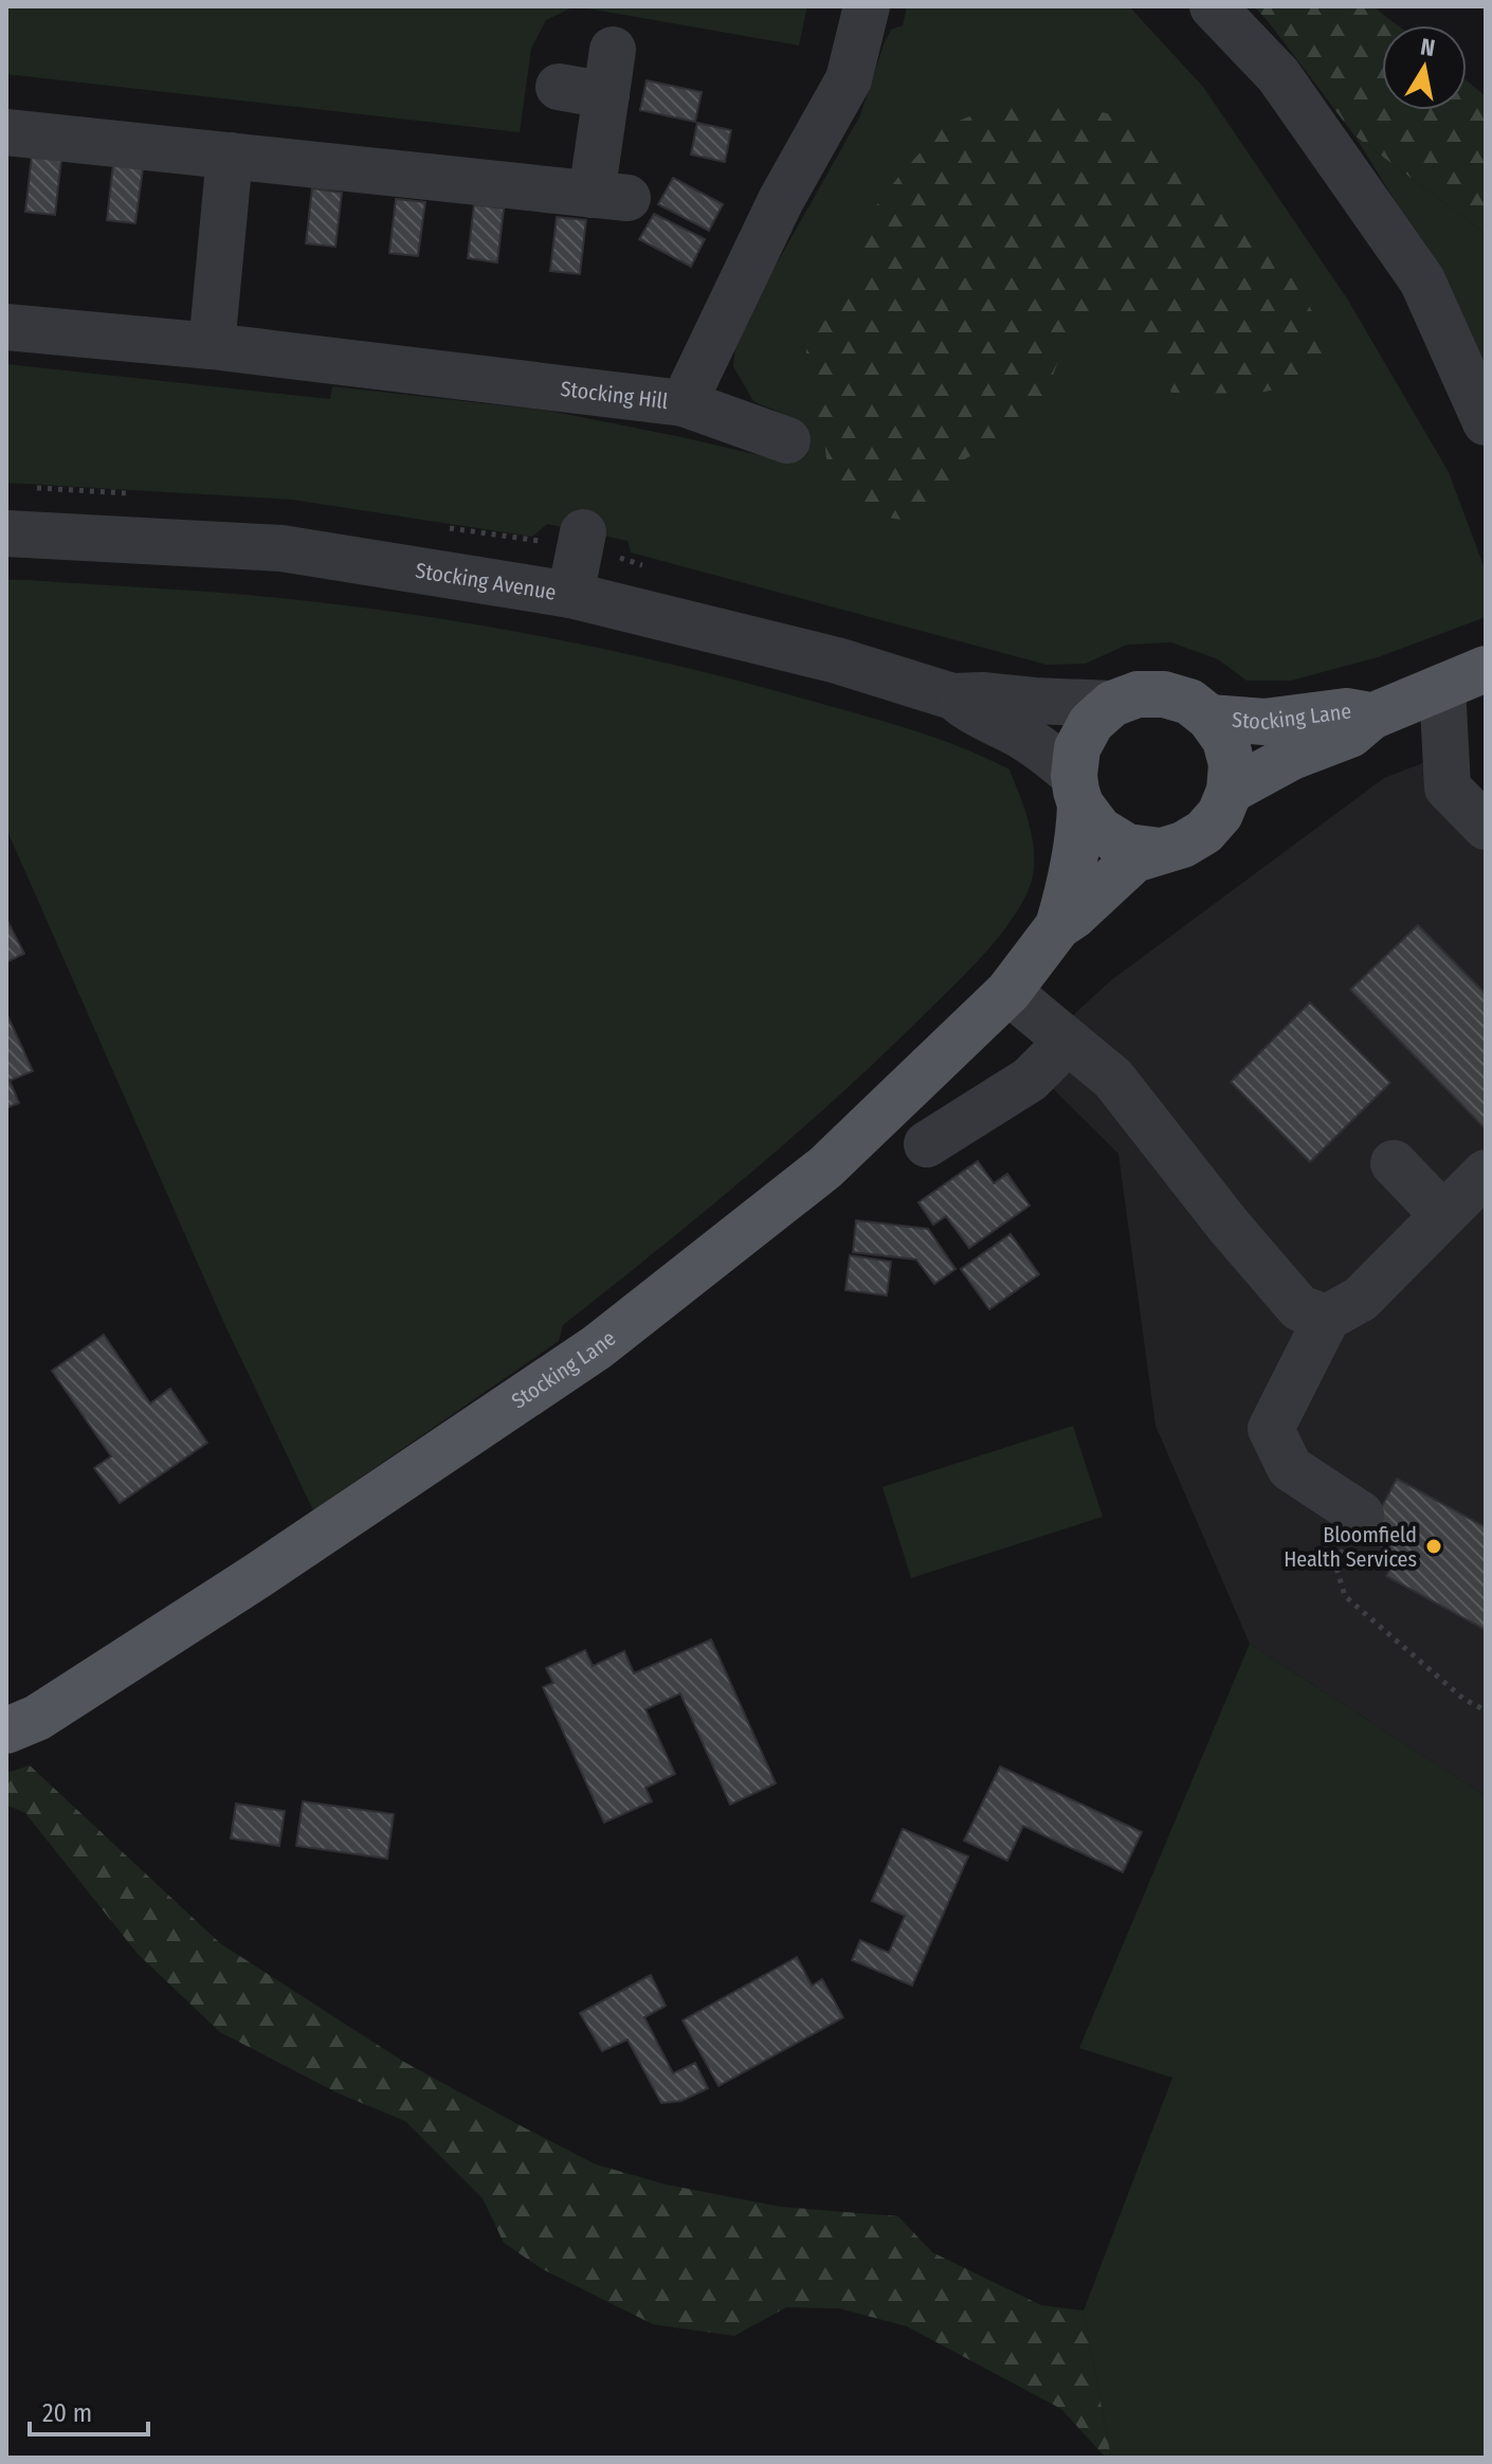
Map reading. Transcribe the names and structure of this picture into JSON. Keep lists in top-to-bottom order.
{
  "streets": {
    "main road": ["Stocking Lane"],
    "street": ["Stocking Hill", "Stocking Avenue"]
  },
  "crossings": [
    ["Stocking Avenue", "Stocking Lane"]
  ],
  "places": ["Bloomfield Health Services"],
  "scale_bar": "20 m",
  "north": "top"
}
